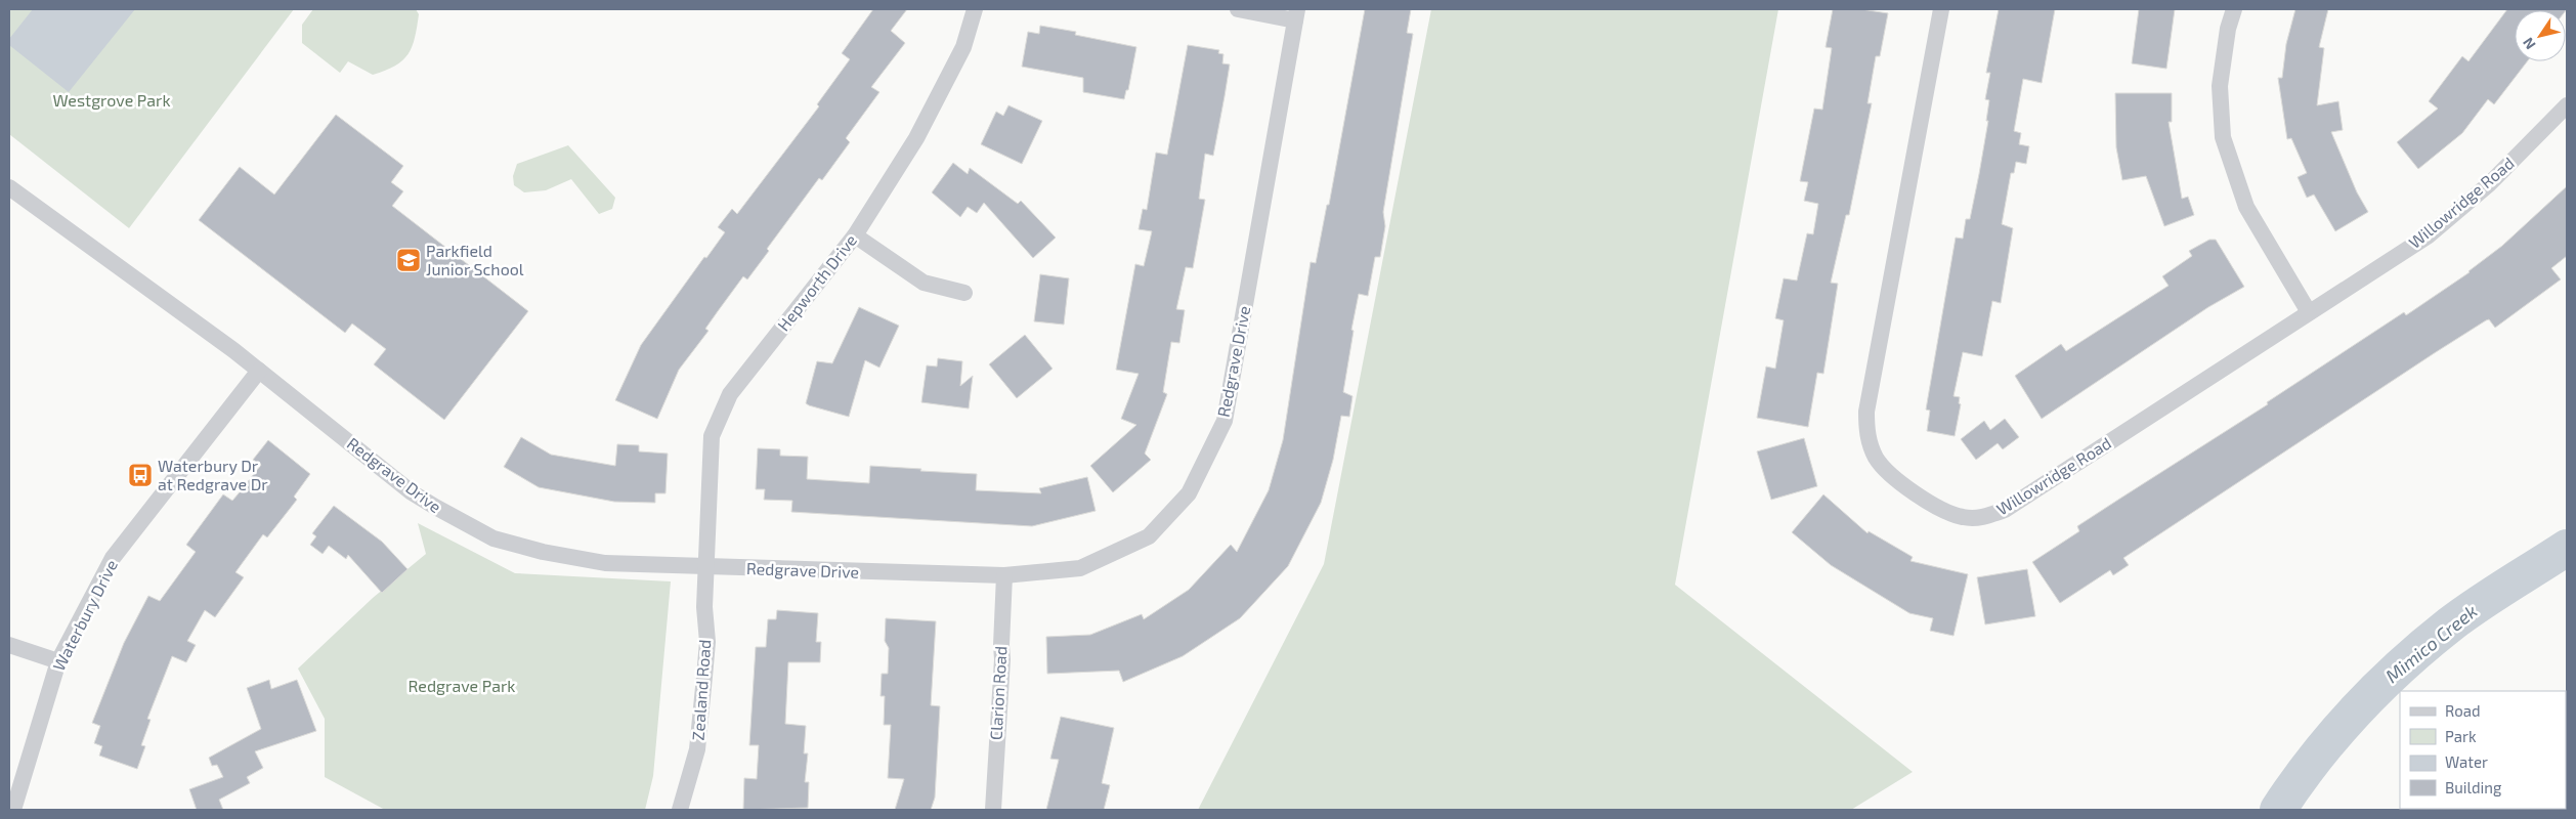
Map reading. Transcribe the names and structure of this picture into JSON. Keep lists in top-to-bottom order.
{
  "streets": {
    "street": [
      "Willowridge Road",
      "Hepworth Drive",
      "Redgrave Drive",
      "Waterbury Drive",
      "Zealand Road",
      "Clarion Road"
    ]
  },
  "crossings": [
    ["Hepworth Drive", "Redgrave Drive"],
    ["Hepworth Drive", "Zealand Road"],
    ["Redgrave Drive", "Waterbury Drive"],
    ["Redgrave Drive", "Zealand Road"],
    ["Redgrave Drive", "Clarion Road"]
  ],
  "water": ["Mimico Creek"],
  "parks": ["Westgrove Park", "Redgrave Park"],
  "places": {
    "school or university": ["Parkfield Junior School"],
    "bus stop": ["Waterbury Dr at Redgrave Dr"]
  },
  "legend": [
    "Road",
    "Park",
    "Water",
    "Building"
  ],
  "north": "bottom left"
}
